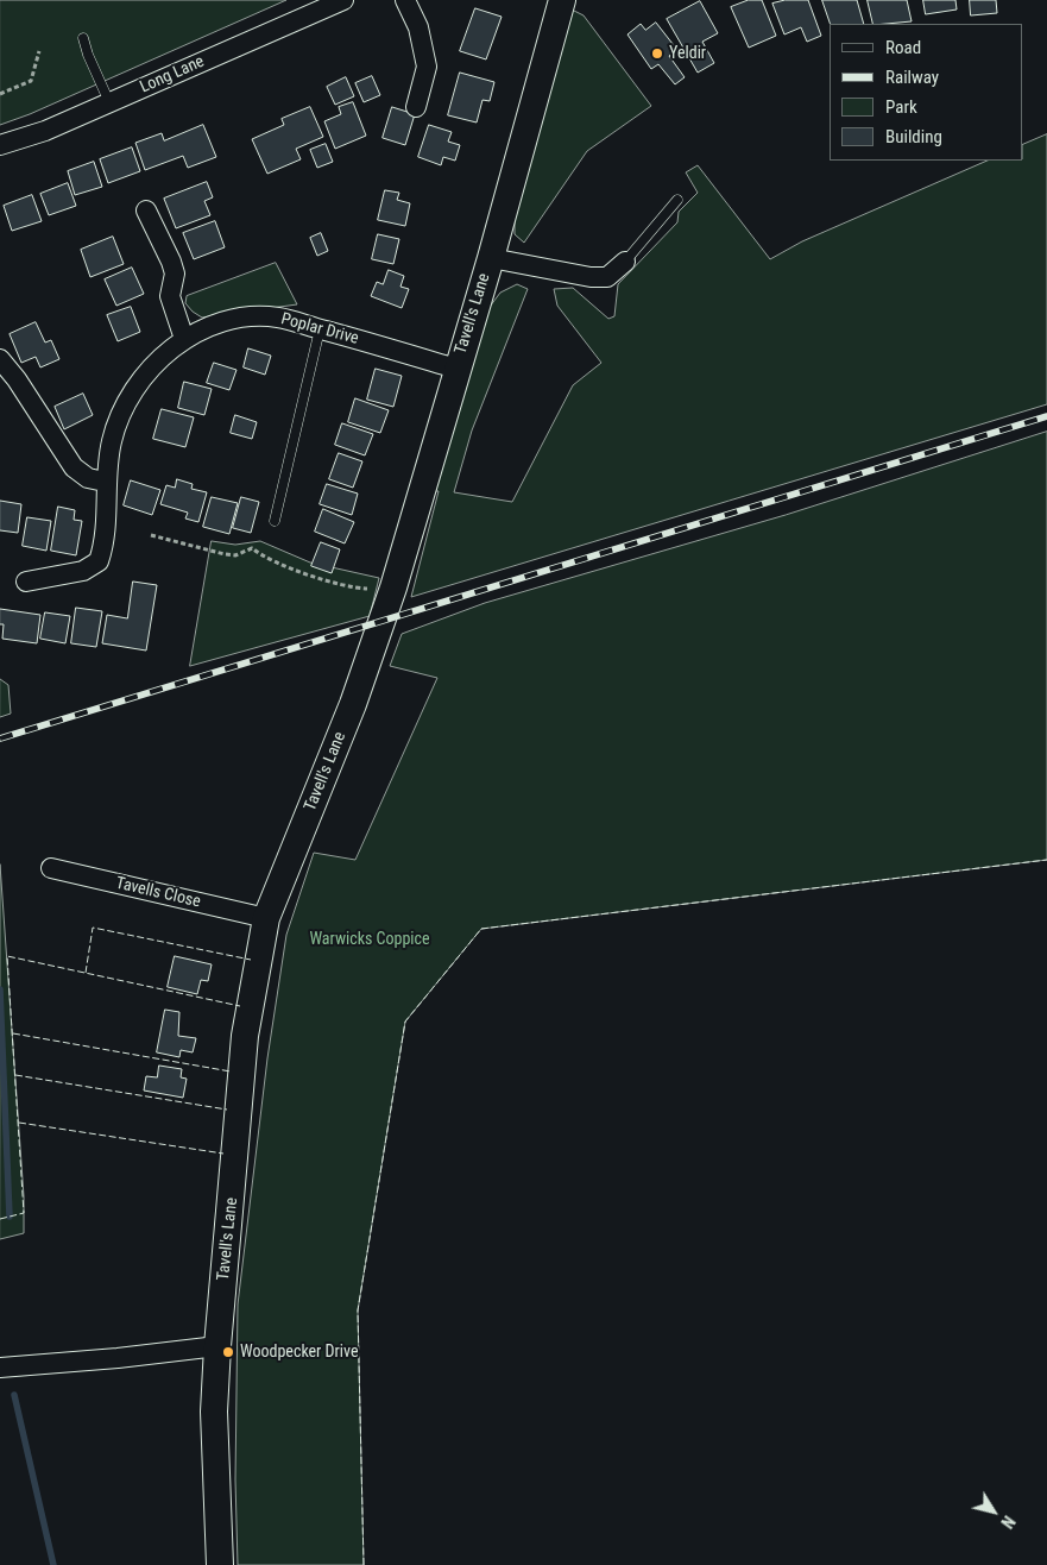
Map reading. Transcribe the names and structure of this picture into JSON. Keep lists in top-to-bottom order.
{
  "streets": {
    "street": [
      "Long Lane",
      "Tavell's Lane",
      "Poplar Drive",
      "Tavells Close"
    ]
  },
  "crossings": [
    ["Tavell's Lane", "Poplar Drive"],
    ["Tavell's Lane", "Tavells Close"]
  ],
  "parks": ["Warwicks Coppice"],
  "places": ["Yeldir", "Woodpecker Drive"],
  "legend": [
    "Road",
    "Railway",
    "Park",
    "Building"
  ],
  "north": "bottom right"
}
